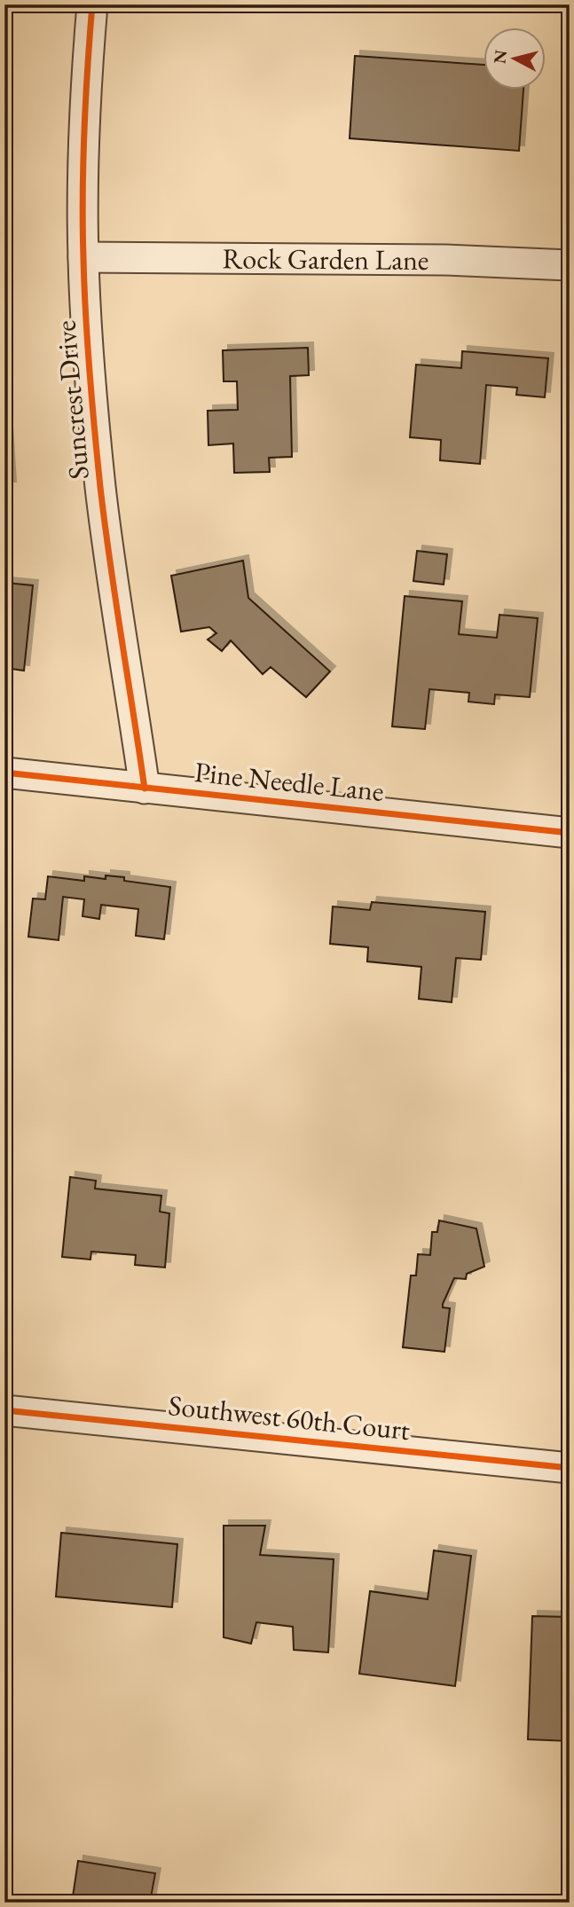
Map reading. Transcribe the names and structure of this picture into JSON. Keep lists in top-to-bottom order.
{
  "streets": {
    "street": [
      "Rock Garden Lane",
      "Suncrest Drive",
      "Pine Needle Lane",
      "Southwest 60th Court"
    ]
  },
  "crossings": [
    ["Rock Garden Lane", "Suncrest Drive"],
    ["Suncrest Drive", "Pine Needle Lane"]
  ],
  "north": "left"
}
